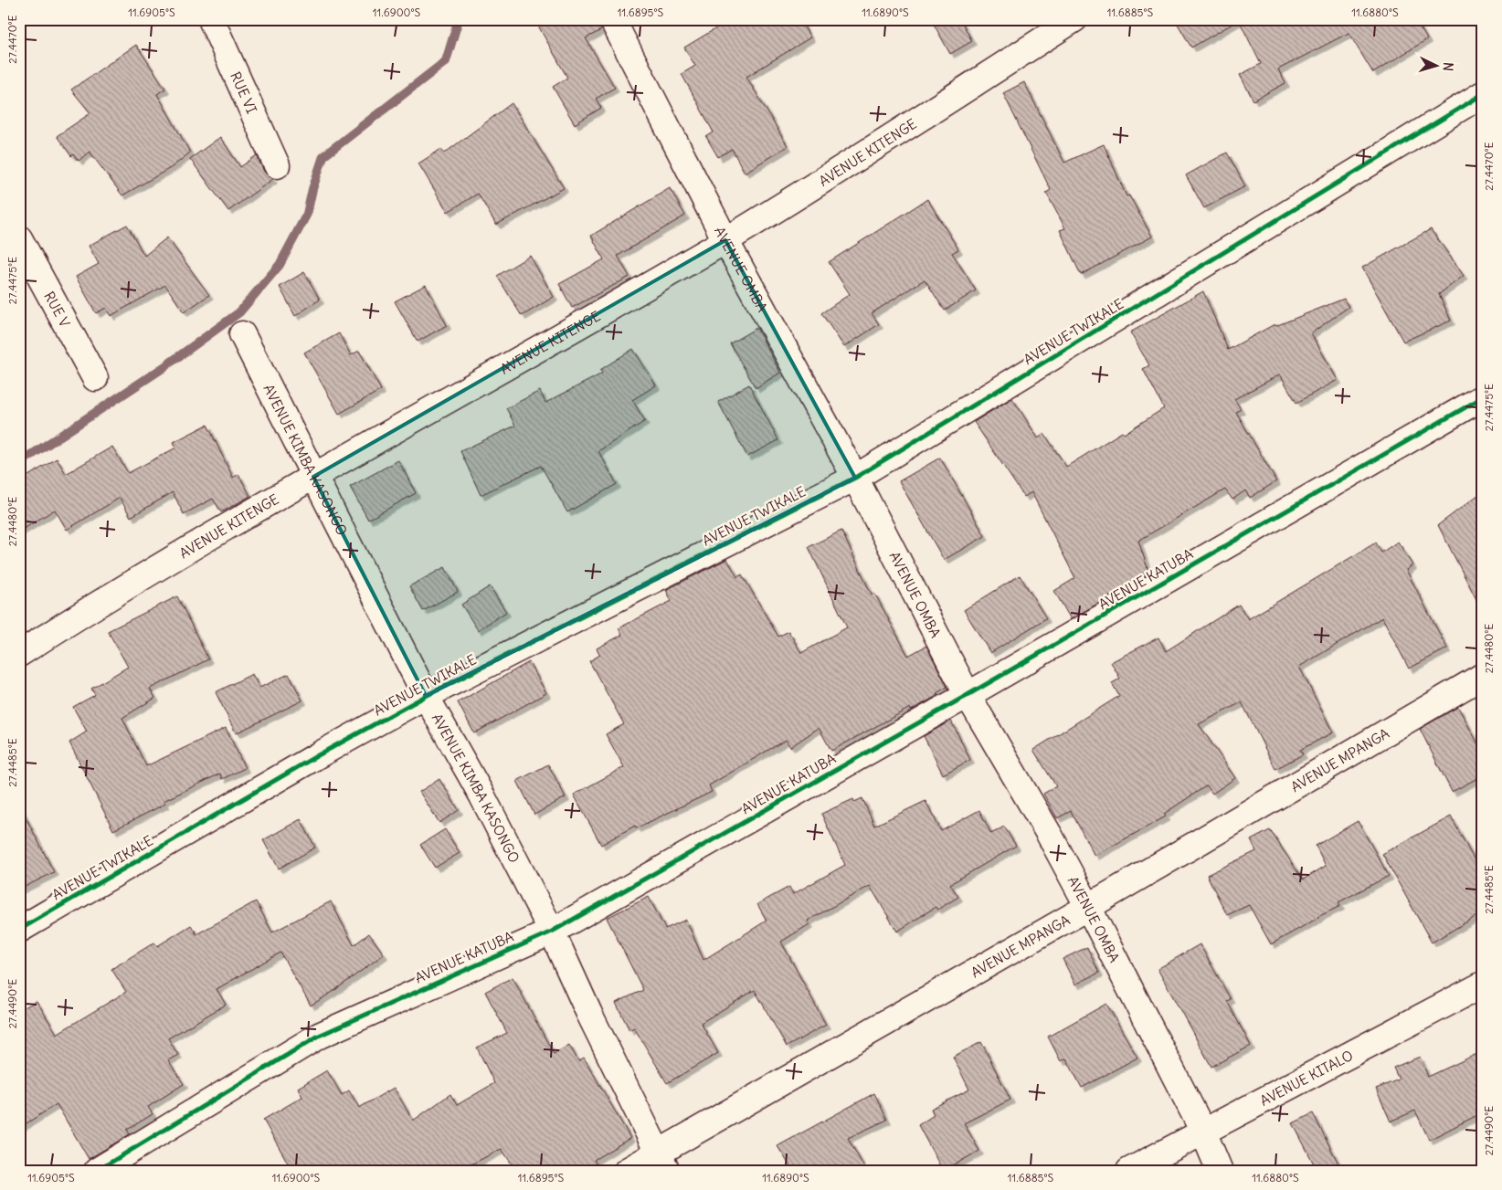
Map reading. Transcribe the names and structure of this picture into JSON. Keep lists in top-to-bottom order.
{
  "streets": {
    "street": [
      "RUE VI",
      "AVENUE KITENGE",
      "AVENUE OMBA",
      "RUE V",
      "AVENUE TWIKALE",
      "AVENUE KIMBA KASONGO",
      "AVENUE KATUBA",
      "AVENUE MPANGA",
      "AVENUE KITALO"
    ]
  },
  "crossings": [
    ["AVENUE KITENGE", "AVENUE OMBA"],
    ["AVENUE KITENGE", "AVENUE KIMBA KASONGO"],
    ["AVENUE OMBA", "AVENUE TWIKALE"],
    ["AVENUE OMBA", "AVENUE KATUBA"],
    ["AVENUE OMBA", "AVENUE MPANGA"],
    ["AVENUE OMBA", "AVENUE KITALO"],
    ["AVENUE TWIKALE", "AVENUE KIMBA KASONGO"],
    ["AVENUE KIMBA KASONGO", "AVENUE KATUBA"],
    ["AVENUE KIMBA KASONGO", "AVENUE MPANGA"]
  ],
  "north": "right",
  "coordinates": [
    "11.6905°S",
    "11.6900°S",
    "11.6895°S",
    "11.6890°S",
    "11.6885°S",
    "11.6880°S",
    "27.4470°E",
    "27.4475°E",
    "27.4480°E",
    "27.4485°E",
    "27.4490°E"
  ]
}
